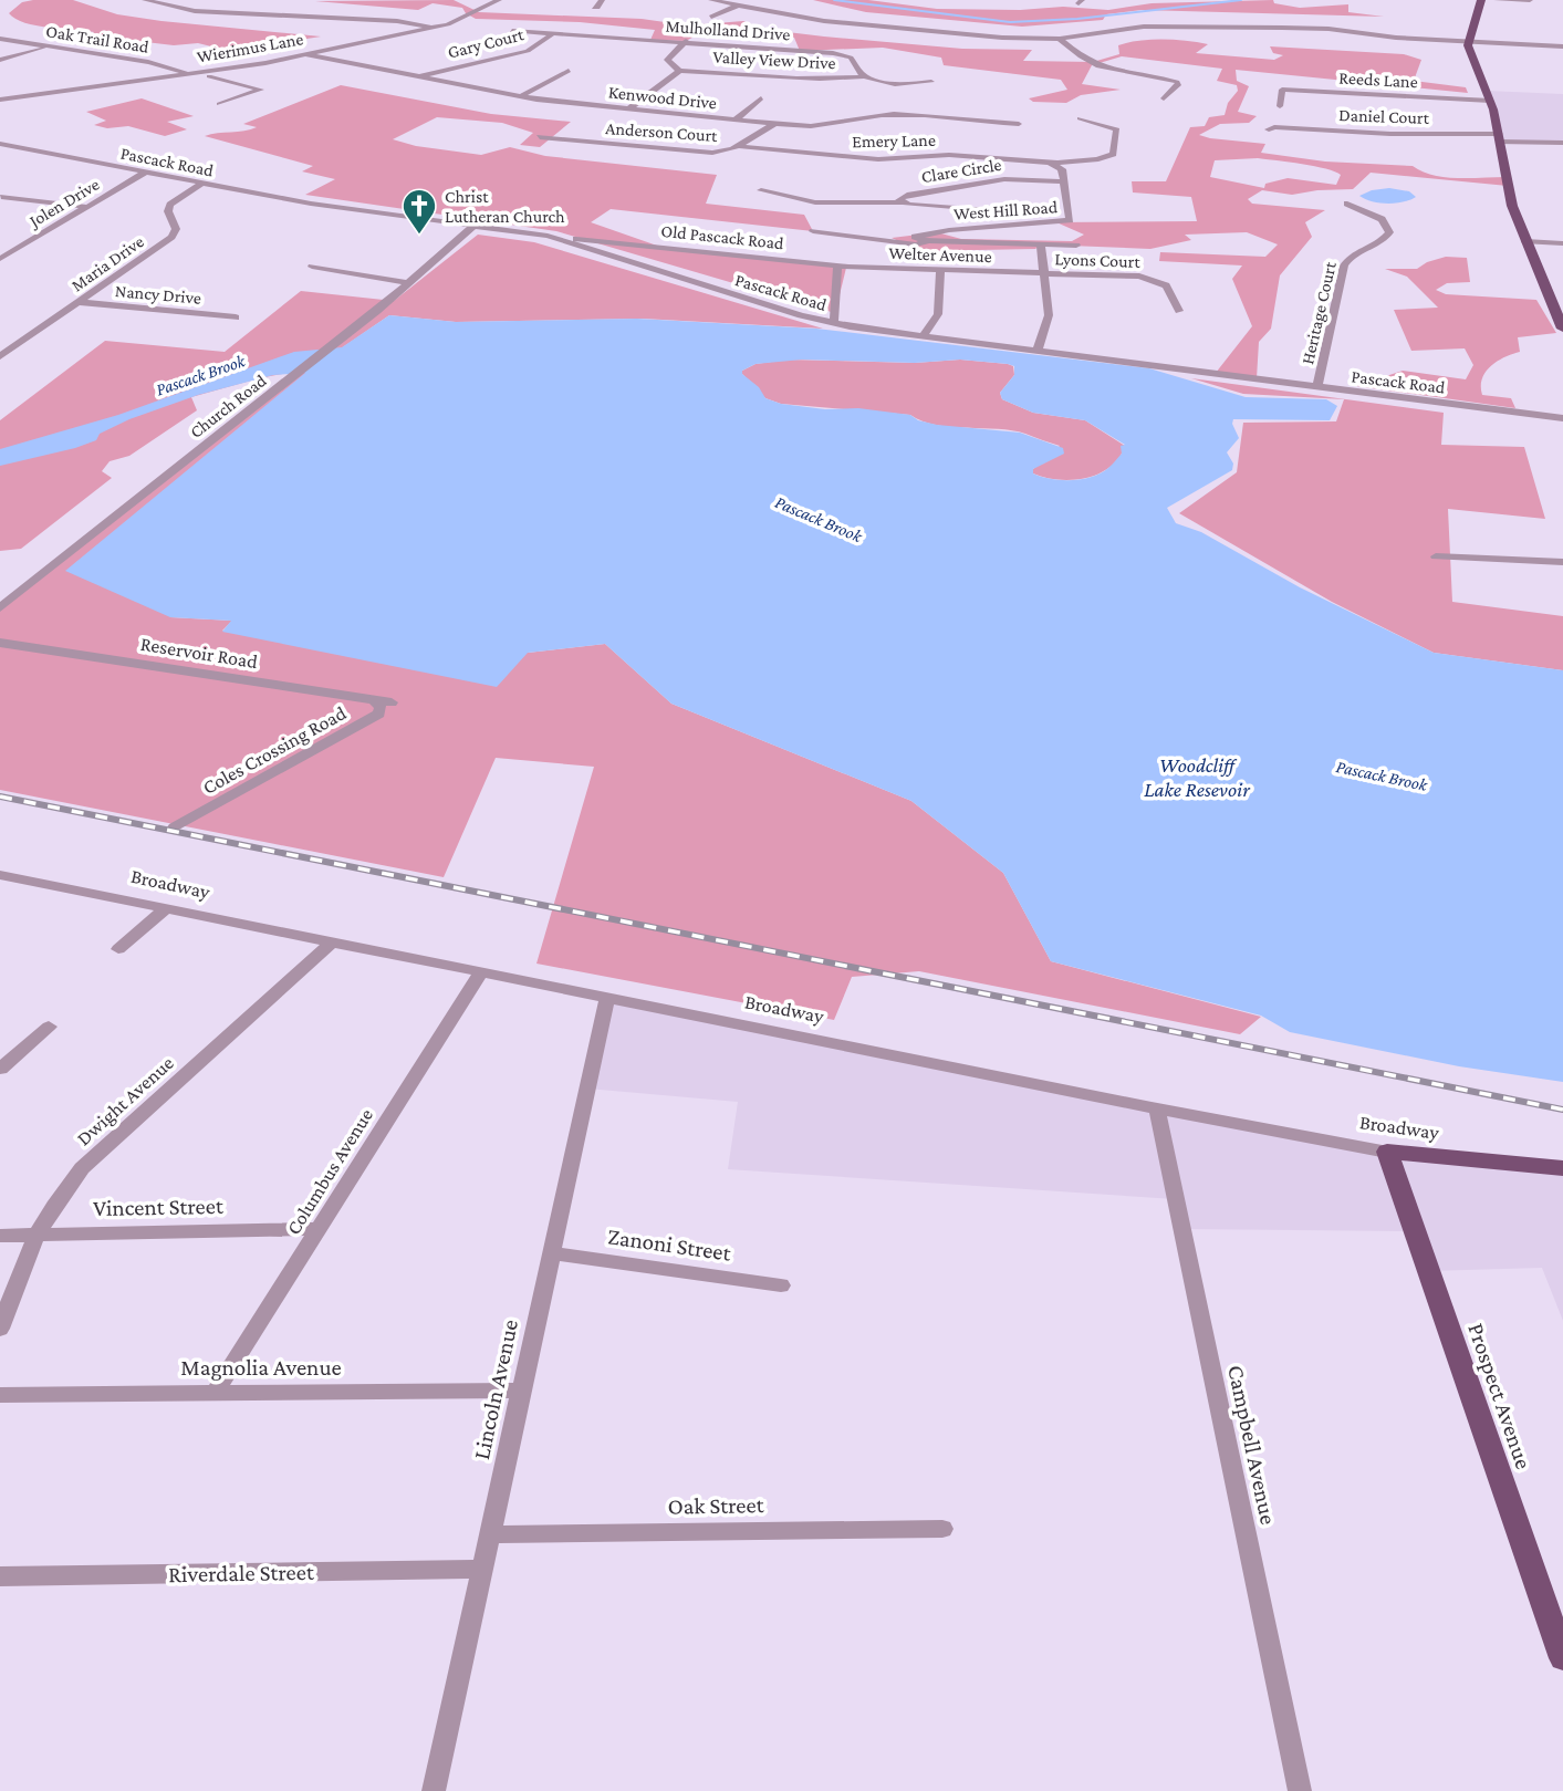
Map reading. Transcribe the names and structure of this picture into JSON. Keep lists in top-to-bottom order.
{
  "streets": {
    "main road": ["Broadway", "Prospect Avenue"],
    "street": [
      "Mulholland Drive",
      "Oak Trail Road",
      "Gary Court",
      "Wierimus Lane",
      "Valley View Drive",
      "Reeds Lane",
      "Kenwood Drive",
      "Daniel Court",
      "Anderson Court",
      "Emery Lane",
      "Pascack Road",
      "Clare Circle",
      "Jolen Drive",
      "West Hill Road",
      "Old Pascack Road",
      "Welter Avenue",
      "Lyons Court",
      "Maria Drive",
      "Nancy Drive",
      "Heritage Court",
      "Church Road",
      "Reservoir Road",
      "Coles Crossing Road",
      "Dwight Avenue",
      "Columbus Avenue",
      "Vincent Street",
      "Zanoni Street",
      "Magnolia Avenue",
      "Lincoln Avenue",
      "Campbell Avenue",
      "Oak Street",
      "Riverdale Street"
    ]
  },
  "crossings": [
    ["Mulholland Drive", "Gary Court"],
    ["Mulholland Drive", "Valley View Drive"],
    ["Oak Trail Road", "Wierimus Lane"],
    ["Gary Court", "Kenwood Drive"],
    ["Wierimus Lane", "Kenwood Drive"],
    ["Kenwood Drive", "Anderson Court"],
    ["Anderson Court", "Emery Lane"],
    ["Emery Lane", "West Hill Road"],
    ["Pascack Road", "Jolen Drive"],
    ["Pascack Road", "Old Pascack Road"],
    ["Pascack Road", "Maria Drive"],
    ["Pascack Road", "Heritage Court"],
    ["Pascack Road", "Church Road"],
    ["Clare Circle", "West Hill Road"],
    ["Old Pascack Road", "Welter Avenue"],
    ["Welter Avenue", "Lyons Court"],
    ["Maria Drive", "Nancy Drive"],
    ["Reservoir Road", "Coles Crossing Road"],
    ["Broadway", "Dwight Avenue"],
    ["Broadway", "Columbus Avenue"],
    ["Broadway", "Lincoln Avenue"],
    ["Broadway", "Prospect Avenue"],
    ["Broadway", "Campbell Avenue"],
    ["Dwight Avenue", "Vincent Street"],
    ["Columbus Avenue", "Vincent Street"],
    ["Columbus Avenue", "Magnolia Avenue"],
    ["Zanoni Street", "Lincoln Avenue"],
    ["Magnolia Avenue", "Lincoln Avenue"],
    ["Lincoln Avenue", "Oak Street"],
    ["Lincoln Avenue", "Riverdale Street"]
  ],
  "water": ["Pascack Brook", "Woodcliff Lake Resevoir"],
  "places": {
    "church": ["Christ Lutheran Church"]
  }
}
